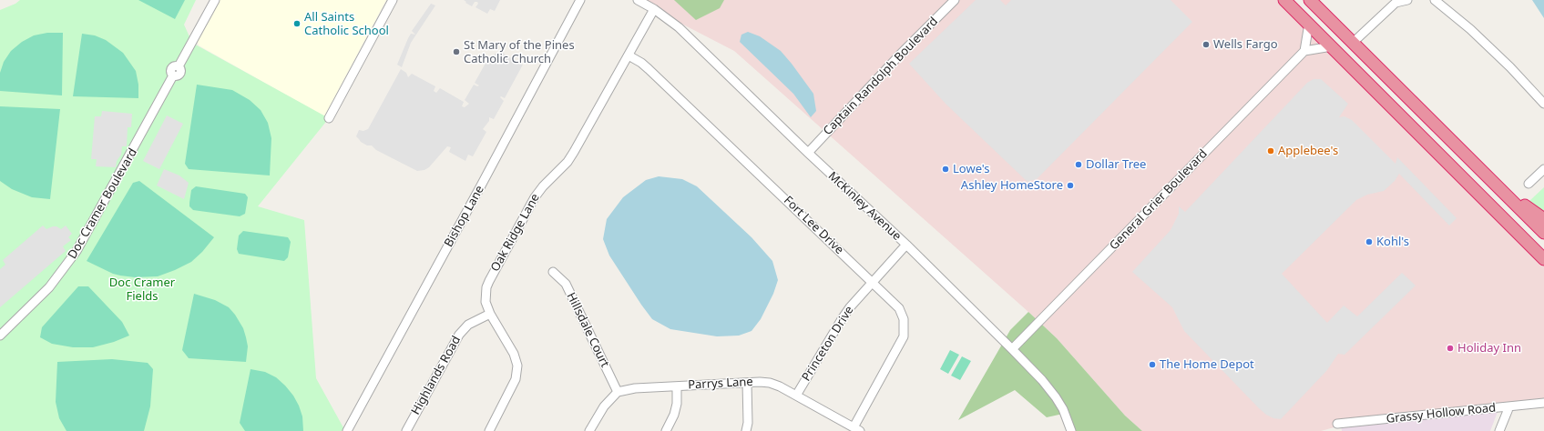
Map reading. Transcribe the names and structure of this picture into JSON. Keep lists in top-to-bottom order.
{
  "streets": {
    "street": [
      "Captain Randolph Boulevard",
      "General Grier Boulevard",
      "Doc Cramer Boulevard",
      "McKinley Avenue",
      "Bishop Lane",
      "Fort Lee Drive",
      "Oak Ridge Lane",
      "Hillsdale Court",
      "Princeton Drive",
      "Highlands Road",
      "Parrys Lane",
      "Grassy Hollow Road"
    ]
  },
  "crossings": [
    ["Captain Randolph Boulevard", "McKinley Avenue"],
    ["General Grier Boulevard", "McKinley Avenue"],
    ["McKinley Avenue", "Oak Ridge Lane"],
    ["McKinley Avenue", "Princeton Drive"],
    ["Fort Lee Drive", "Oak Ridge Lane"],
    ["Fort Lee Drive", "Princeton Drive"],
    ["Fort Lee Drive", "Parrys Lane"],
    ["Oak Ridge Lane", "Highlands Road"],
    ["Hillsdale Court", "Parrys Lane"],
    ["Princeton Drive", "Parrys Lane"]
  ],
  "parks": ["Doc Cramer Fields"],
  "places": [
    "All Saints Catholic School",
    "Wells Fargo",
    "St Mary of the Pines Catholic Church",
    "Applebee's",
    "Dollar Tree",
    "Lowe's",
    "Ashley HomeStore",
    "Kohl's",
    "Holiday Inn",
    "The Home Depot"
  ]
}
